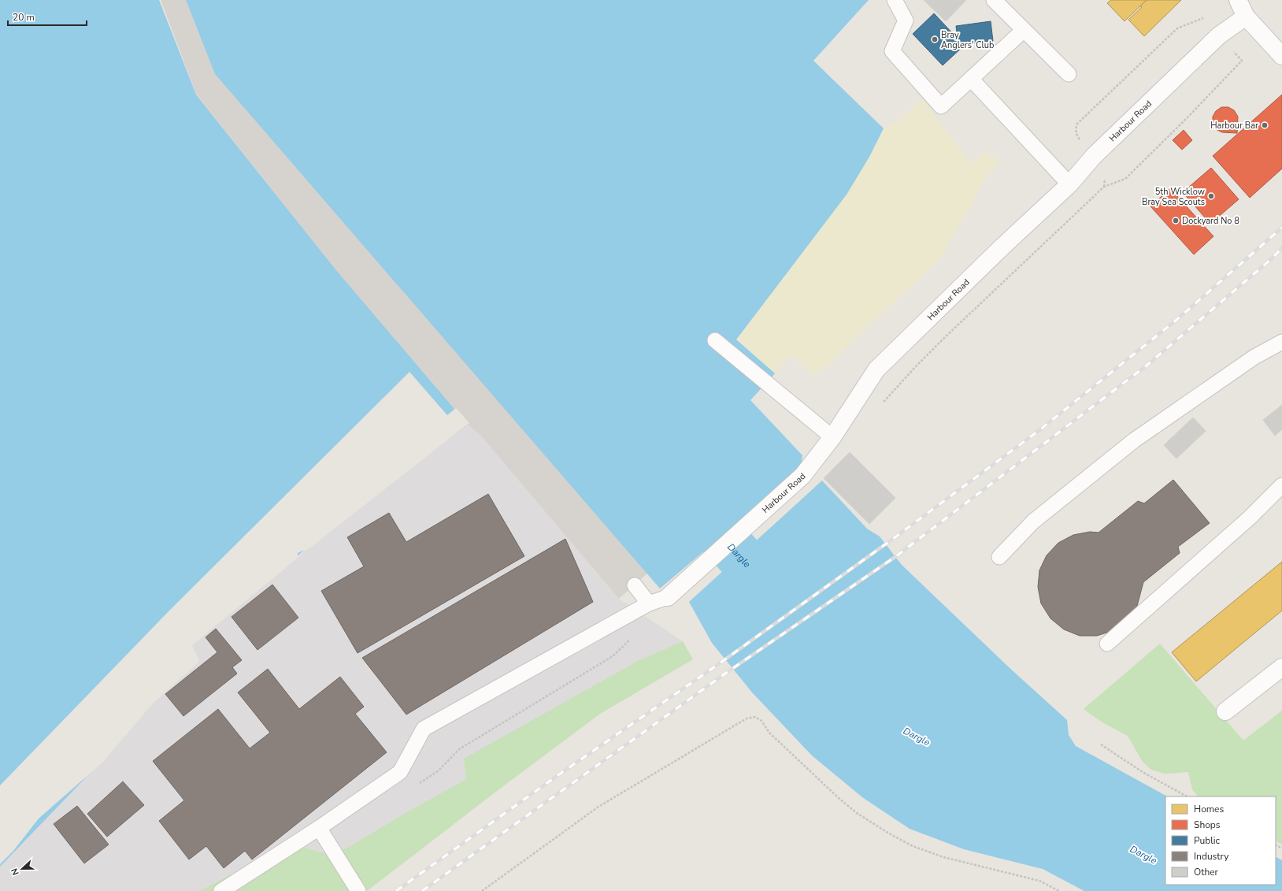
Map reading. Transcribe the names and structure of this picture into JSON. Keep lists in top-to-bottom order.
{
  "streets": {
    "street": ["Harbour Road"]
  },
  "water": ["Dargle"],
  "places": [
    "Bray Anglers' Club",
    "Harbour Bar",
    "5th Wicklow Bray Sea Scouts",
    "Dockyard No 8"
  ],
  "legend": [
    "Homes",
    "Shops",
    "Public",
    "Industry",
    "Other"
  ],
  "scale_bar": "20 m",
  "north": "left"
}
